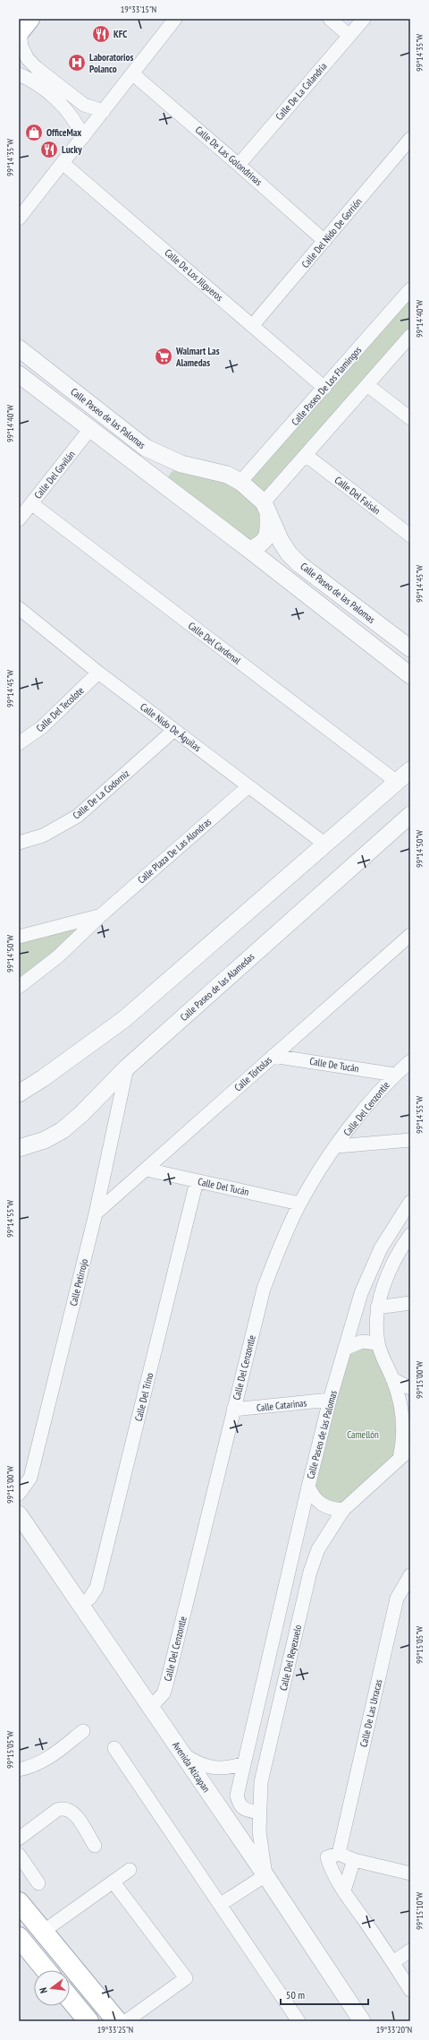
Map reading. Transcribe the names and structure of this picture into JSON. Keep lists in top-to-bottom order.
{
  "streets": {
    "street": [
      "Calle De La Calandria",
      "Calle De Las Golondrinas",
      "Calle Del Nido De Gorrión",
      "Calle De Los Jilgueros",
      "Calle Paseo De Los Flamingos",
      "Calle Paseo de las Palomas",
      "Calle Del Gavilán",
      "Calle Del Faisán",
      "Calle Del Cardenal",
      "Calle Del Tecolote",
      "Calle Nido De Águilas",
      "Calle De La Codorniz",
      "Calle Plaza De Las Alondras",
      "Calle Paseo de las Alamedas",
      "Calle De Tucán",
      "Calle Tórtolas",
      "Calle Del Cenzontle",
      "Calle Del Tucán",
      "Calle Petirrojo",
      "Calle Del Trino",
      "Calle Catarinas",
      "Calle Del Reyezuelo",
      "Calle De Las Urracas",
      "Avenida Atizapan"
    ]
  },
  "crossings": [
    ["Calle De La Calandria", "Calle De Las Golondrinas"],
    ["Calle De Las Golondrinas", "Calle Del Nido De Gorrión"],
    ["Calle Del Nido De Gorrión", "Calle De Los Jilgueros"],
    ["Calle De Los Jilgueros", "Calle Paseo De Los Flamingos"],
    ["Calle Paseo De Los Flamingos", "Calle Paseo de las Palomas"],
    ["Calle Paseo de las Palomas", "Calle Del Gavilán"],
    ["Calle Paseo de las Palomas", "Calle Catarinas"],
    ["Calle Paseo de las Palomas", "Calle Del Reyezuelo"],
    ["Calle Del Gavilán", "Calle Del Cardenal"],
    ["Calle Del Tecolote", "Calle Nido De Águilas"],
    ["Calle Nido De Águilas", "Calle De La Codorniz"],
    ["Calle Nido De Águilas", "Calle Plaza De Las Alondras"],
    ["Calle Paseo de las Alamedas", "Calle Petirrojo"],
    ["Calle De Tucán", "Calle Tórtolas"],
    ["Calle De Tucán", "Calle Del Cenzontle"],
    ["Calle Tórtolas", "Calle Del Tucán"],
    ["Calle Tórtolas", "Calle Petirrojo"],
    ["Calle Del Cenzontle", "Calle Del Tucán"],
    ["Calle Del Cenzontle", "Calle Catarinas"],
    ["Calle Del Cenzontle", "Avenida Atizapan"],
    ["Calle Del Tucán", "Calle Del Trino"],
    ["Calle Del Trino", "Avenida Atizapan"],
    ["Calle Del Reyezuelo", "Avenida Atizapan"]
  ],
  "parks": ["Camellón"],
  "places": {
    "restaurant": ["KFC", "Lucky"],
    "hospital": ["Laboratorios Polanco"],
    "shop": ["OfficeMax"],
    "supermarket": ["Walmart Las Alamedas"]
  },
  "scale_bar": "50 m",
  "north": "left",
  "coordinates": [
    "19°33'15\"N",
    "99°14'35\"W",
    "99°14'40\"W",
    "99°14'45\"W",
    "99°14'50\"W",
    "99°14'55\"W",
    "99°15'00\"W",
    "99°15'05\"W",
    "99°15'10\"W",
    "19°33'25\"N",
    "19°33'20\"N"
  ]
}
